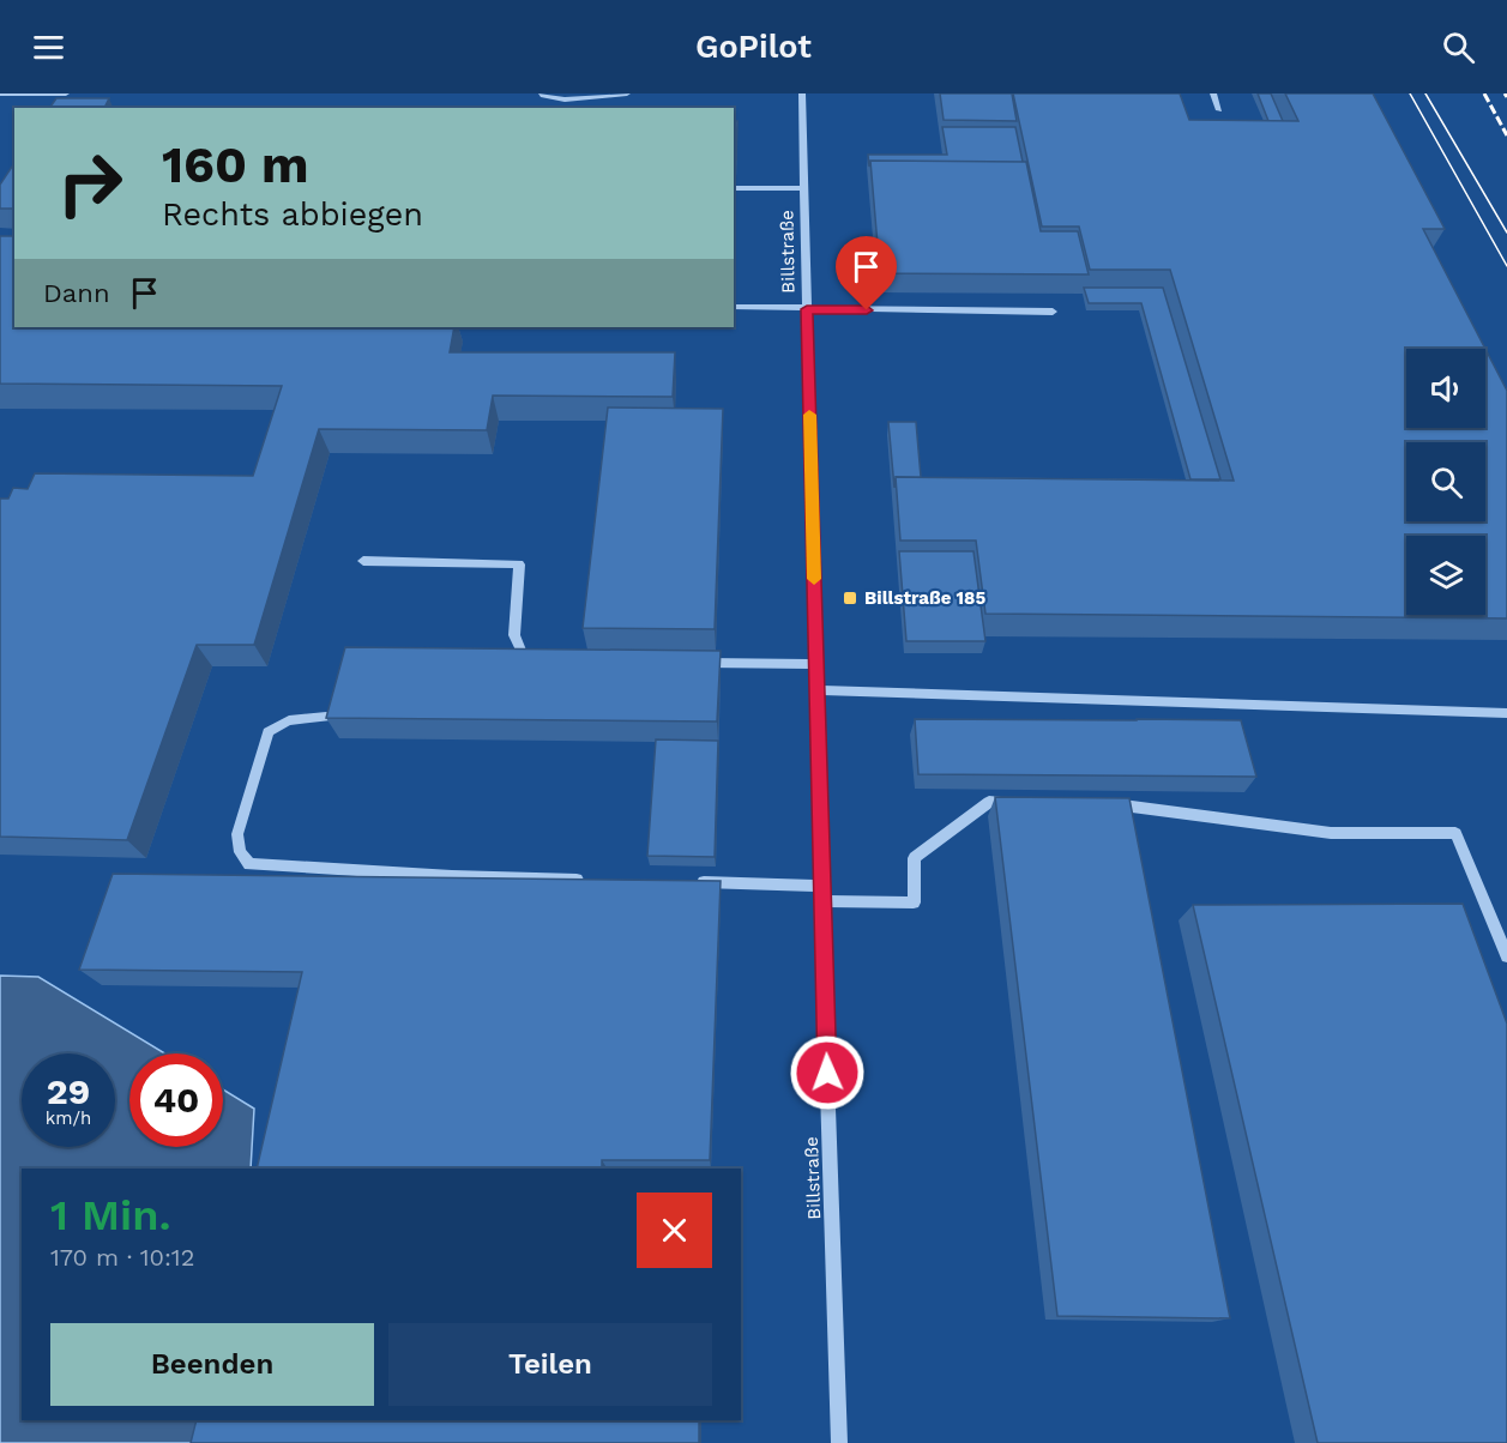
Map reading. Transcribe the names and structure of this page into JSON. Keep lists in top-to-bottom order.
{
  "streets": {
    "street": ["Billstraße"]
  },
  "places": {
    "transit": ["Billstraße 185"]
  },
  "page": {
    "header": "GoPilot",
    "turn": ["160 m", "Rechts abbiegen"],
    "then": "Dann",
    "speed": "29 km/h",
    "limit": "40",
    "heading": ["1 Min.", "170 m · 10:12"],
    "buttons": ["Beenden", "Teilen"]
  }
}
